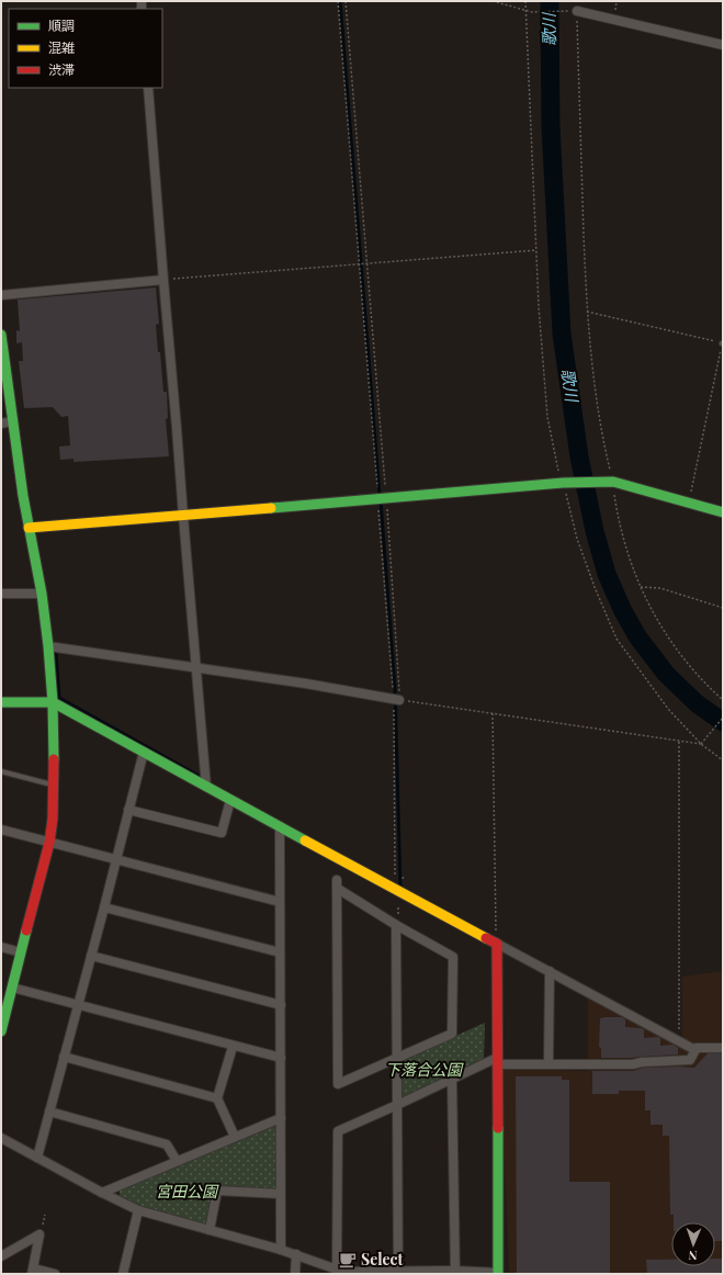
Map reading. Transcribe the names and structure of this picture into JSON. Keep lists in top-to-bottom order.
{
  "water": ["歌川"],
  "parks": ["下落合公園", "宮田公園"],
  "places": {
    "cafe": ["Select"]
  },
  "legend": ["順調", "混雑", "渋滞"],
  "north": "bottom"
}
